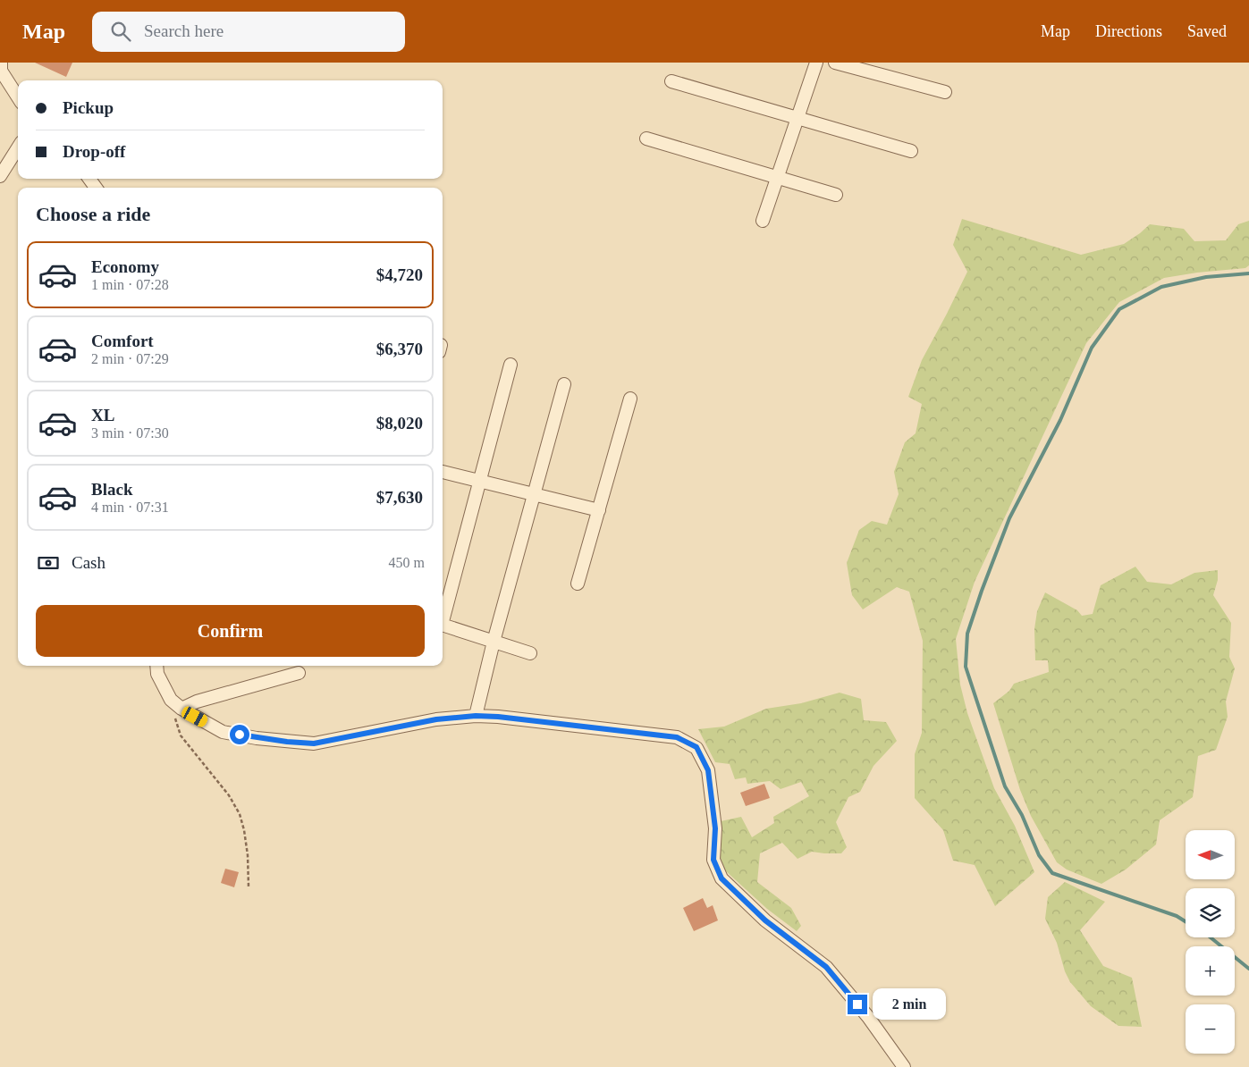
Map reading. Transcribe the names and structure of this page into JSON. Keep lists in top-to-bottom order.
{
  "north": "left",
  "page": {
    "header": "Map",
    "search": "Search here",
    "nav": ["Map", "Directions", "Saved"],
    "banner": ["Pickup", "Drop-off"],
    "heading": "Choose a ride",
    "list": [
      {
        "name": "Economy",
        "note": "1 min · 07:28",
        "value": "$4,720"
      },
      {
        "name": "Comfort",
        "note": "2 min · 07:29",
        "value": "$6,370"
      },
      {
        "name": "XL",
        "note": "3 min · 07:30",
        "value": "$8,020"
      },
      {
        "name": "Black",
        "note": "4 min · 07:31",
        "value": "$7,630"
      }
    ],
    "pay": ["Cash", "450 m"],
    "buttons": "Confirm",
    "map_buttons": ["+", "−"],
    "bubble": "2 min"
  }
}
